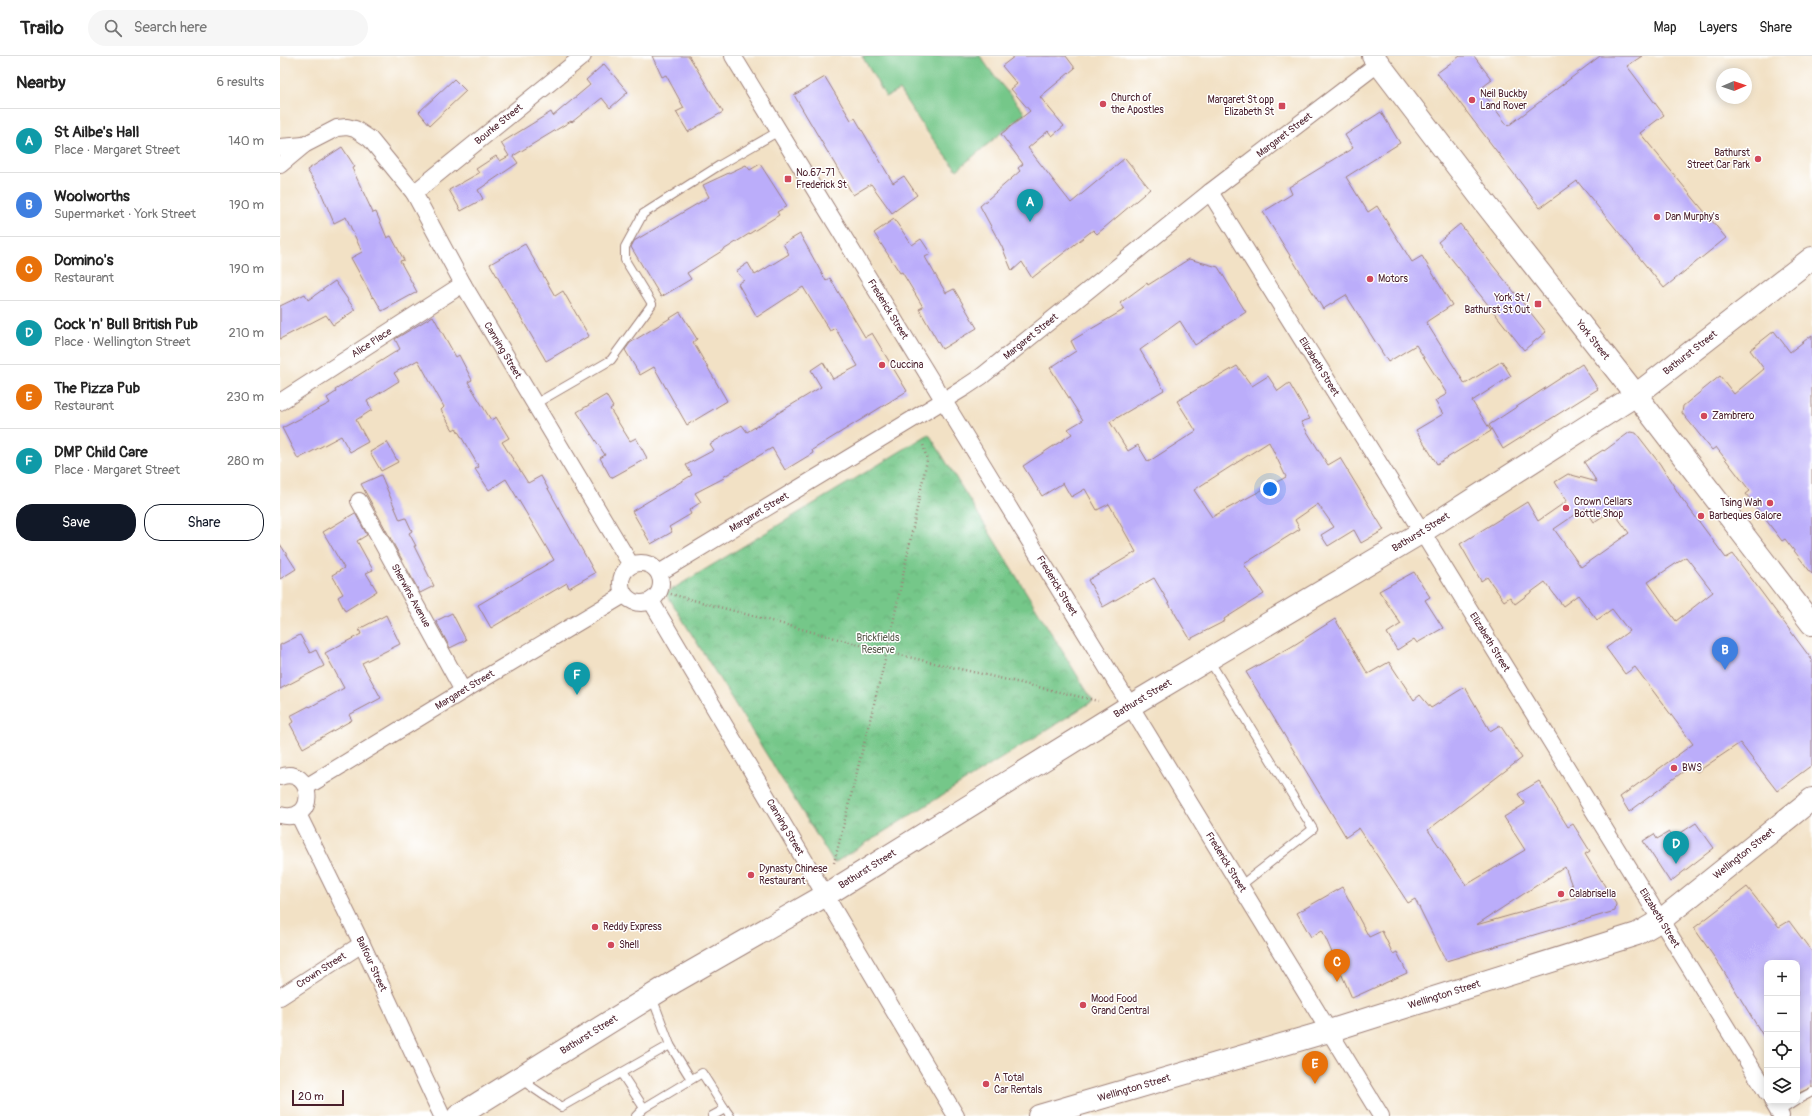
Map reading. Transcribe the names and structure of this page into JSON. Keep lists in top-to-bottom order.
{
  "streets": {
    "highway": ["York Street", "Bathurst Street", "Wellington Street"],
    "street": [
      "Bourke Street",
      "Margaret Street",
      "Frederick Street",
      "Alice Place",
      "Canning Street",
      "Elizabeth Street",
      "Sherwins Avenue",
      "Balfour Street",
      "Crown Street"
    ]
  },
  "crossings": [
    ["Bourke Street", "Canning Street"],
    ["Margaret Street", "Frederick Street"],
    ["Margaret Street", "York Street"],
    ["Margaret Street", "Canning Street"],
    ["Margaret Street", "Elizabeth Street"],
    ["Margaret Street", "Sherwins Avenue"],
    ["Frederick Street", "Bathurst Street"],
    ["Frederick Street", "Wellington Street"],
    ["York Street", "Bathurst Street"],
    ["Alice Place", "Canning Street"],
    ["Canning Street", "Bathurst Street"],
    ["Bathurst Street", "Elizabeth Street"],
    ["Elizabeth Street", "Wellington Street"],
    ["Balfour Street", "Crown Street"]
  ],
  "parks": ["Brickfields Reserve"],
  "places": {
    "other": [
      "Neil Buckby Land Rover",
      "Church of the Apostles",
      "Bathurst Street Car Park",
      "Dan Murphy's",
      "Motors",
      "Cuccina",
      "Zambrero",
      "Tsing Wah",
      "Crown Cellars Bottle Shop",
      "Barbeques Galore",
      "BWS",
      "Dynasty Chinese Restaurant",
      "Calabrisella",
      "Reddy Express",
      "Shell",
      "Mood Food Grand Central",
      "A Total Car Rentals"
    ],
    "transit": ["Margaret St opp Elizabeth St", "No.67-71 Frederick St", "York St / Bathurst St Out"]
  },
  "scale_bar": "20 m",
  "north": "right",
  "page": {
    "header": "Trailo",
    "search": "Search here",
    "nav": ["Map", "Layers", "Share"],
    "heading": ["Nearby", "6 results"],
    "list": [
      {
        "mark": "A",
        "name": "St Ailbe's Hall",
        "note": "Place · Margaret Street",
        "value": "140 m"
      },
      {
        "mark": "B",
        "name": "Woolworths",
        "note": "Supermarket · York Street",
        "value": "190 m"
      },
      {
        "mark": "C",
        "name": "Domino's",
        "note": "Restaurant",
        "value": "190 m"
      },
      {
        "mark": "D",
        "name": "Cock 'n' Bull British Pub",
        "note": "Place · Wellington Street",
        "value": "210 m"
      },
      {
        "mark": "E",
        "name": "The Pizza Pub",
        "note": "Restaurant",
        "value": "230 m"
      },
      {
        "mark": "F",
        "name": "DMP Child Care",
        "note": "Place · Margaret Street",
        "value": "280 m"
      }
    ],
    "pins": [
      "A",
      "B",
      "F",
      "D",
      "C",
      "E"
    ],
    "buttons": ["Save", "Share"],
    "map_buttons": ["+", "−"],
    "scale": "20 m"
  }
}
